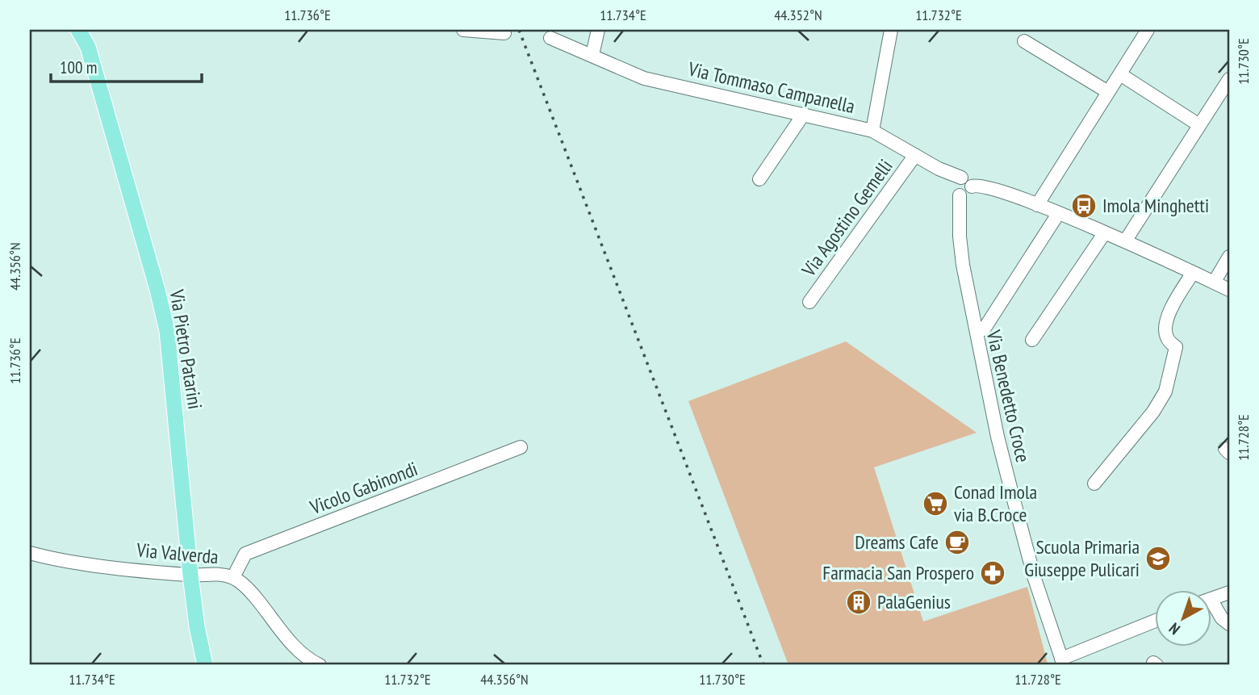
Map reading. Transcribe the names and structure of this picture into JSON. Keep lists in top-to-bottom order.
{
  "streets": {
    "main road": ["Via Pietro Patarini"],
    "street": [
      "Via Tommaso Campanella",
      "Via Agostino Gemelli",
      "Via Benedetto Croce",
      "Vicolo Gabinondi",
      "Via Valverda"
    ]
  },
  "crossings": [
    ["Via Tommaso Campanella", "Via Agostino Gemelli"],
    ["Via Tommaso Campanella", "Via Benedetto Croce"],
    ["Via Pietro Patarini", "Via Valverda"],
    ["Vicolo Gabinondi", "Via Valverda"]
  ],
  "places": {
    "bus stop": ["Imola Minghetti"],
    "supermarket": ["Conad Imola via B.Croce"],
    "cafe": ["Dreams Cafe"],
    "school or university": ["Scuola Primaria Giuseppe Pulicari"],
    "pharmacy": ["Farmacia San Prospero"],
    "building": ["PalaGenius"]
  },
  "scale_bar": "100 m",
  "north": "bottom left",
  "coordinates": [
    "11.736°E",
    "11.734°E",
    "44.352°N",
    "11.732°E",
    "11.730°E",
    "44.356°N",
    "11.728°E"
  ]
}
